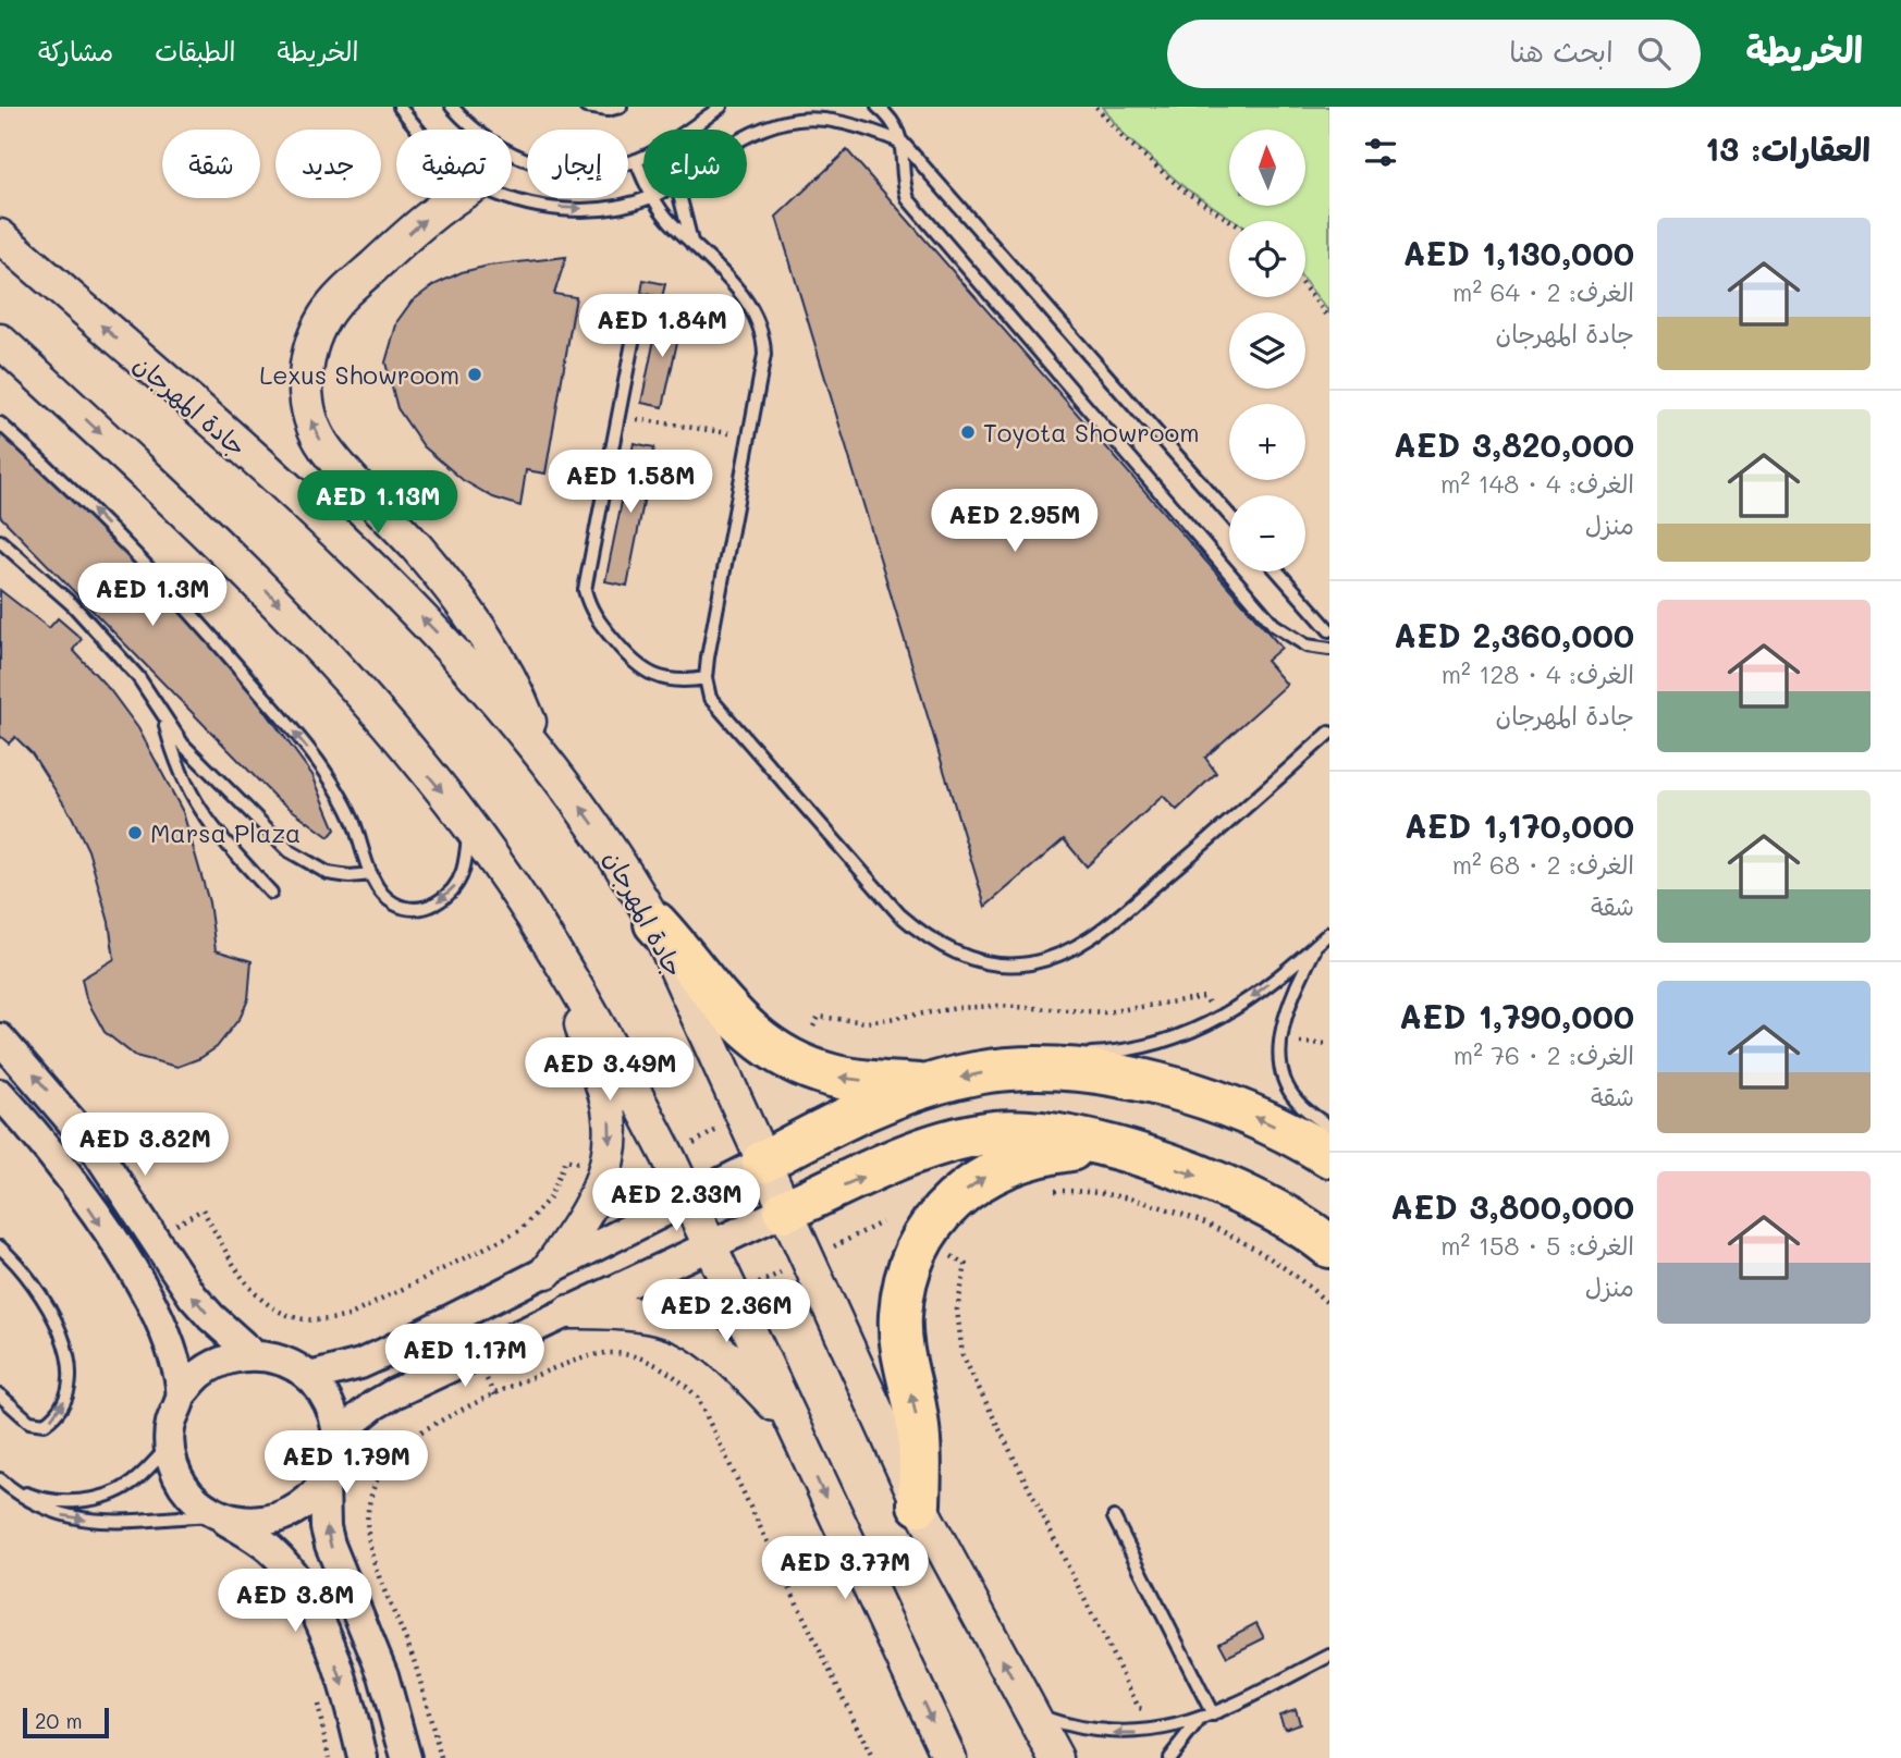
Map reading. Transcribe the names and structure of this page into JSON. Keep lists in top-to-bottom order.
{
  "streets": {
    "main road": ["جادة المهرجان"]
  },
  "places": ["Lexus Showroom", "Toyota Showroom", "Marsa Plaza"],
  "scale_bar": "20 m",
  "north": "top",
  "page": {
    "header": "الخريطة",
    "search": "ابحث هنا",
    "nav": ["الخريطة", "الطبقات", "مشاركة"],
    "heading": "العقارات: 13",
    "map_buttons": ["+", "−"],
    "chip": [
      "شراء",
      "إيجار",
      "تصفية",
      "جديد",
      "شقة"
    ],
    "list": [
      {
        "name": "AED 1,130,000",
        "note": "الغرف: 2 · 64 m² · جادة المهرجان"
      },
      {
        "name": "AED 3,820,000",
        "note": "الغرف: 4 · 148 m² · منزل"
      },
      {
        "name": "AED 2,360,000",
        "note": "الغرف: 4 · 128 m² · جادة المهرجان"
      },
      {
        "name": "AED 1,170,000",
        "note": "الغرف: 2 · 68 m² · شقة"
      },
      {
        "name": "AED 1,790,000",
        "note": "الغرف: 2 · 76 m² · شقة"
      },
      {
        "name": "AED 3,800,000",
        "note": "الغرف: 5 · 158 m² · منزل"
      }
    ],
    "price": [
      "AED 1.84M",
      "AED 1.58M",
      "AED 1.13M",
      "AED 2.95M",
      "AED 1.3M",
      "AED 3.49M",
      "AED 3.82M",
      "AED 2.33M",
      "AED 2.36M",
      "AED 1.17M",
      "AED 1.79M",
      "AED 3.77M",
      "AED 3.8M"
    ],
    "scale": "20 m"
  }
}
